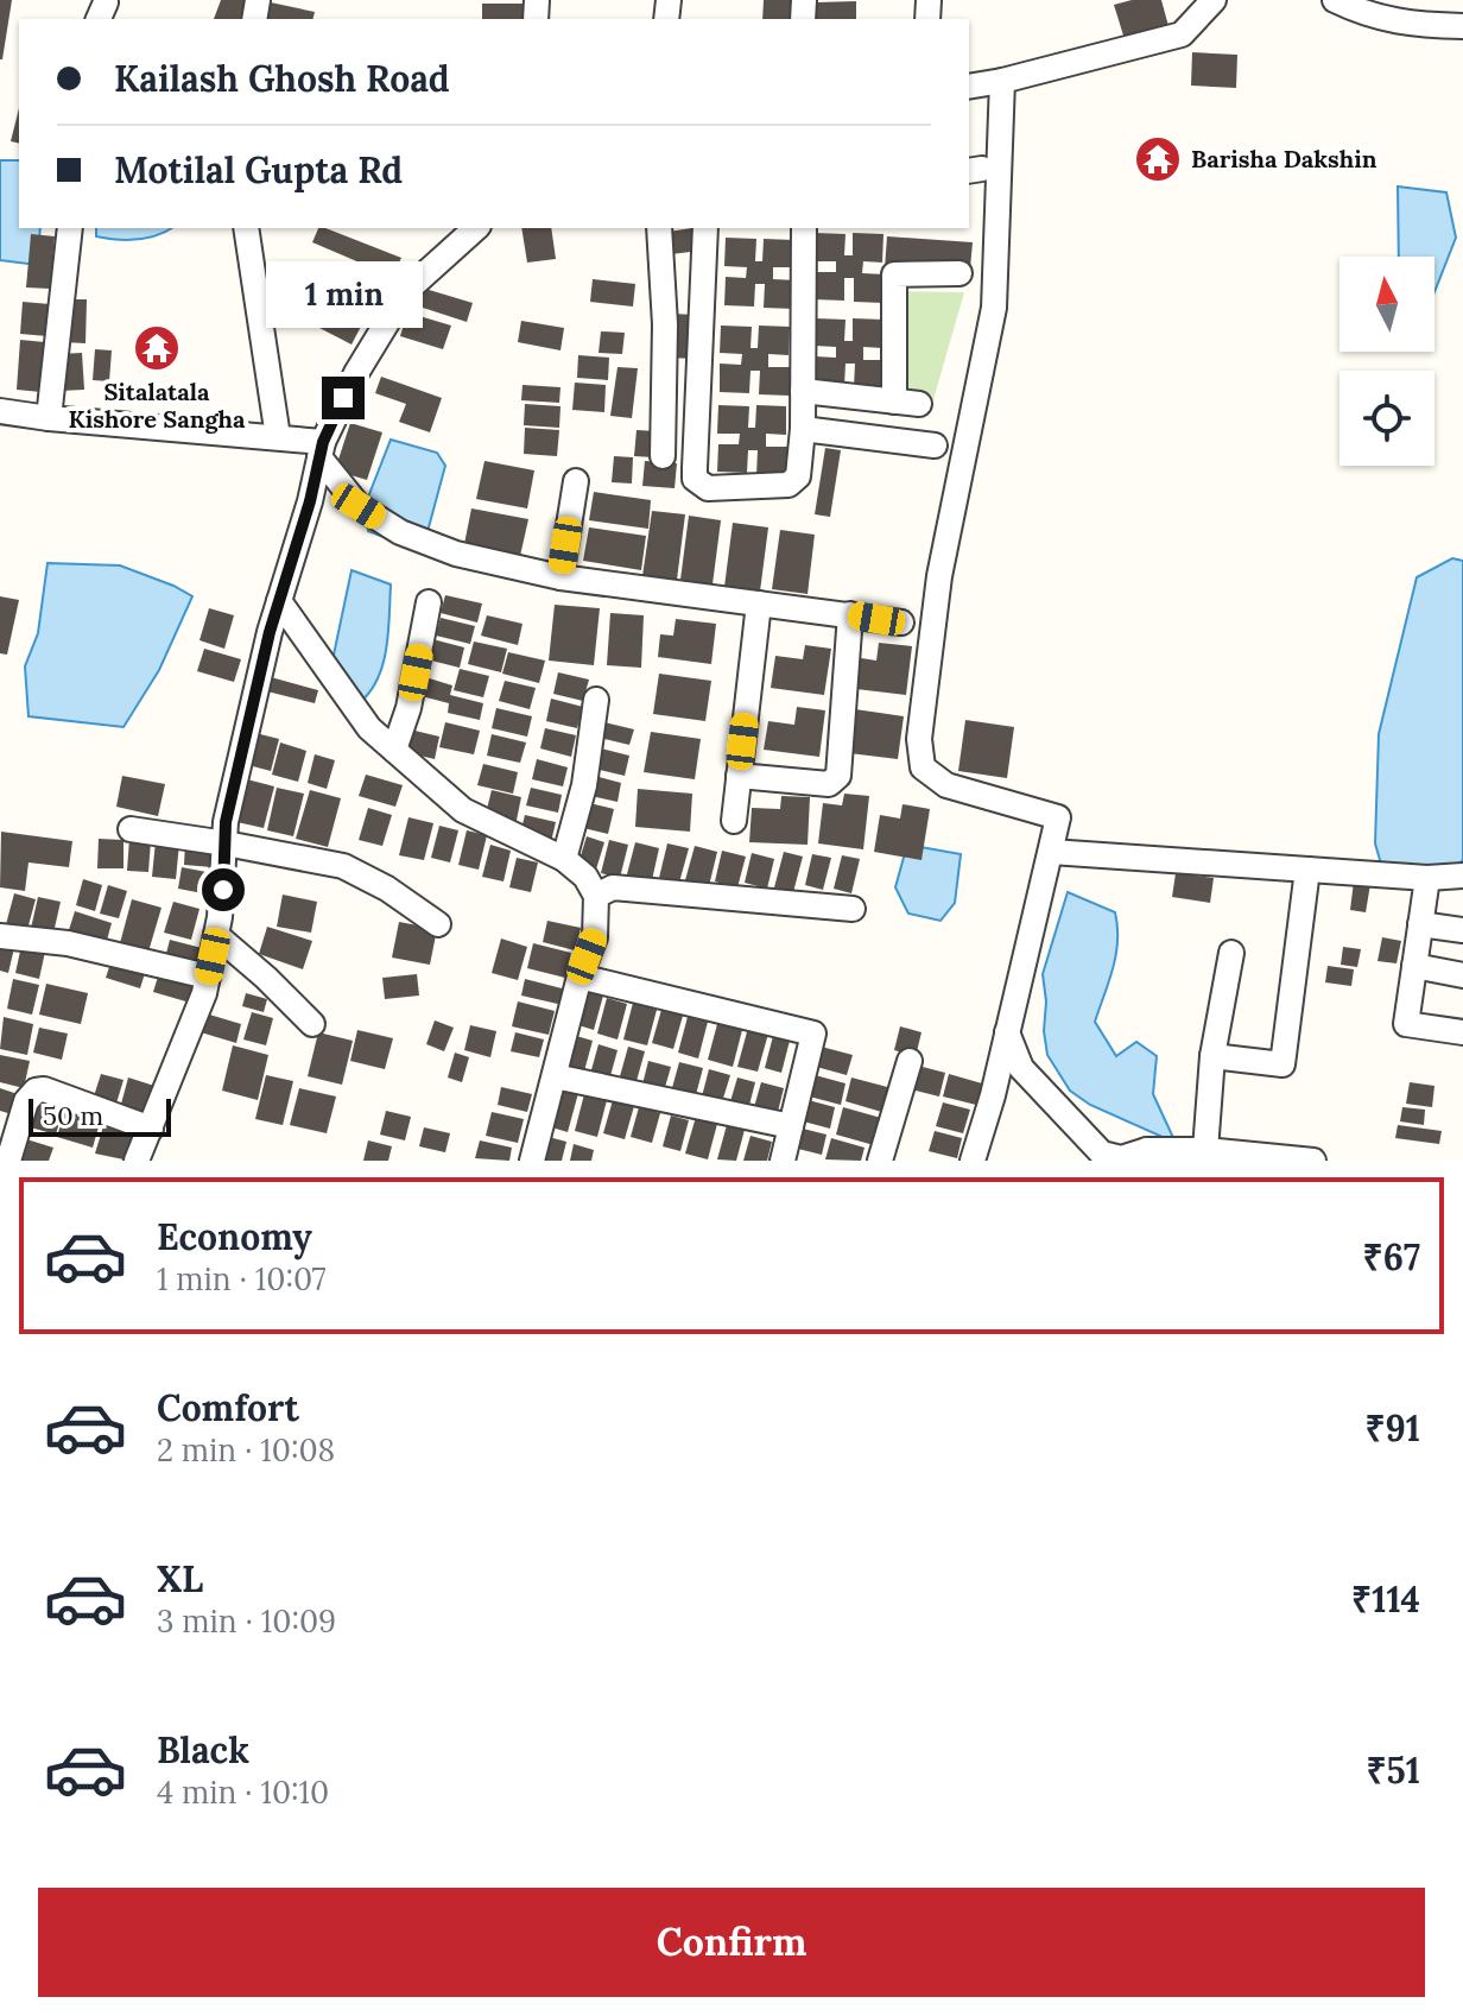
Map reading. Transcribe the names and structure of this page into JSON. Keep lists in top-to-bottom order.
{
  "places": {
    "temple": ["Barisha Dakshin", "Sitalatala Kishore Sangha"]
  },
  "scale_bar": "50 m",
  "north": "top",
  "page": {
    "banner": ["Kailash Ghosh Road", "Motilal Gupta Rd"],
    "bubble": "1 min",
    "scale": "50 m",
    "list": [
      {
        "name": "Economy",
        "note": "1 min · 10:07",
        "value": "₹67"
      },
      {
        "name": "Comfort",
        "note": "2 min · 10:08",
        "value": "₹91"
      },
      {
        "name": "XL",
        "note": "3 min · 10:09",
        "value": "₹114"
      },
      {
        "name": "Black",
        "note": "4 min · 10:10",
        "value": "₹51"
      }
    ],
    "buttons": "Confirm"
  }
}
